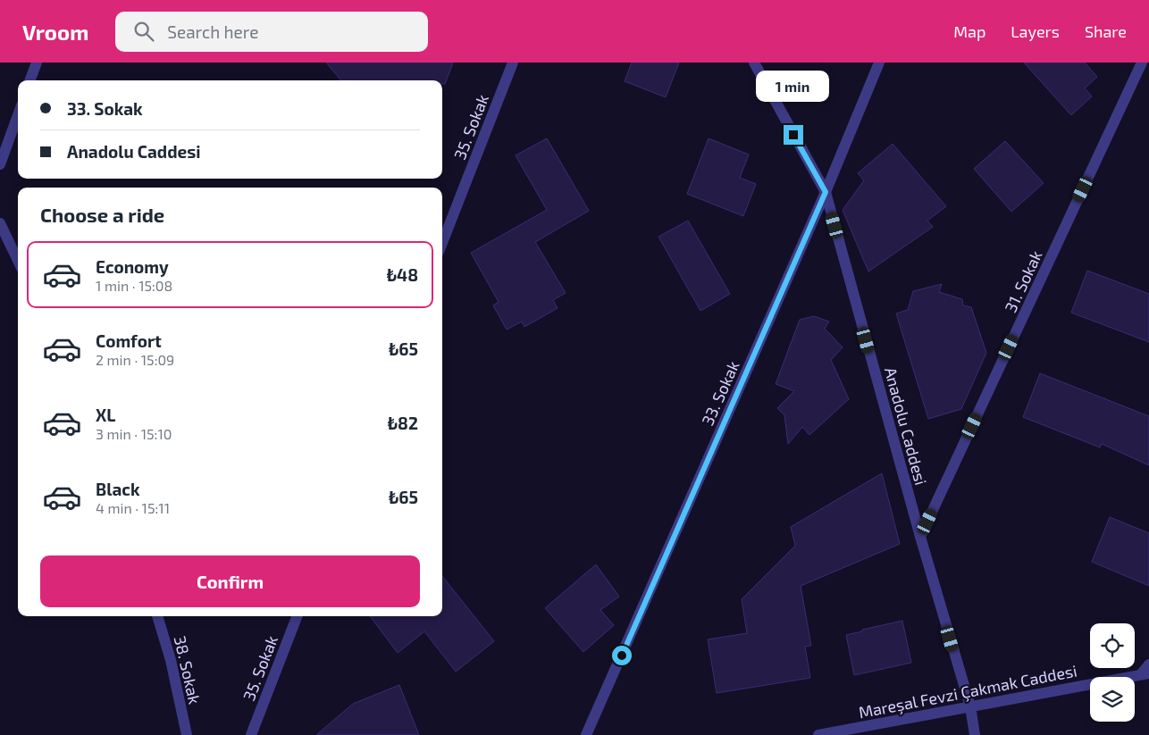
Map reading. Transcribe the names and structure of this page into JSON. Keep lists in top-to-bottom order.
{
  "streets": {
    "street": [
      "35. Sokak",
      "31. Sokak",
      "33. Sokak",
      "Anadolu Caddesi",
      "38. Sokak",
      "Mareşal Fevzi Çakmak Caddesi"
    ]
  },
  "crossings": [
    ["31. Sokak", "Anadolu Caddesi"],
    ["33. Sokak", "Anadolu Caddesi"],
    ["Anadolu Caddesi", "Mareşal Fevzi Çakmak Caddesi"]
  ],
  "page": {
    "header": "Vroom",
    "search": "Search here",
    "nav": ["Map", "Layers", "Share"],
    "bubble": "1 min",
    "banner": ["33. Sokak", "Anadolu Caddesi"],
    "heading": "Choose a ride",
    "list": [
      {
        "name": "Economy",
        "note": "1 min · 15:08",
        "value": "₺48"
      },
      {
        "name": "Comfort",
        "note": "2 min · 15:09",
        "value": "₺65"
      },
      {
        "name": "XL",
        "note": "3 min · 15:10",
        "value": "₺82"
      },
      {
        "name": "Black",
        "note": "4 min · 15:11",
        "value": "₺65"
      }
    ],
    "buttons": "Confirm"
  }
}
